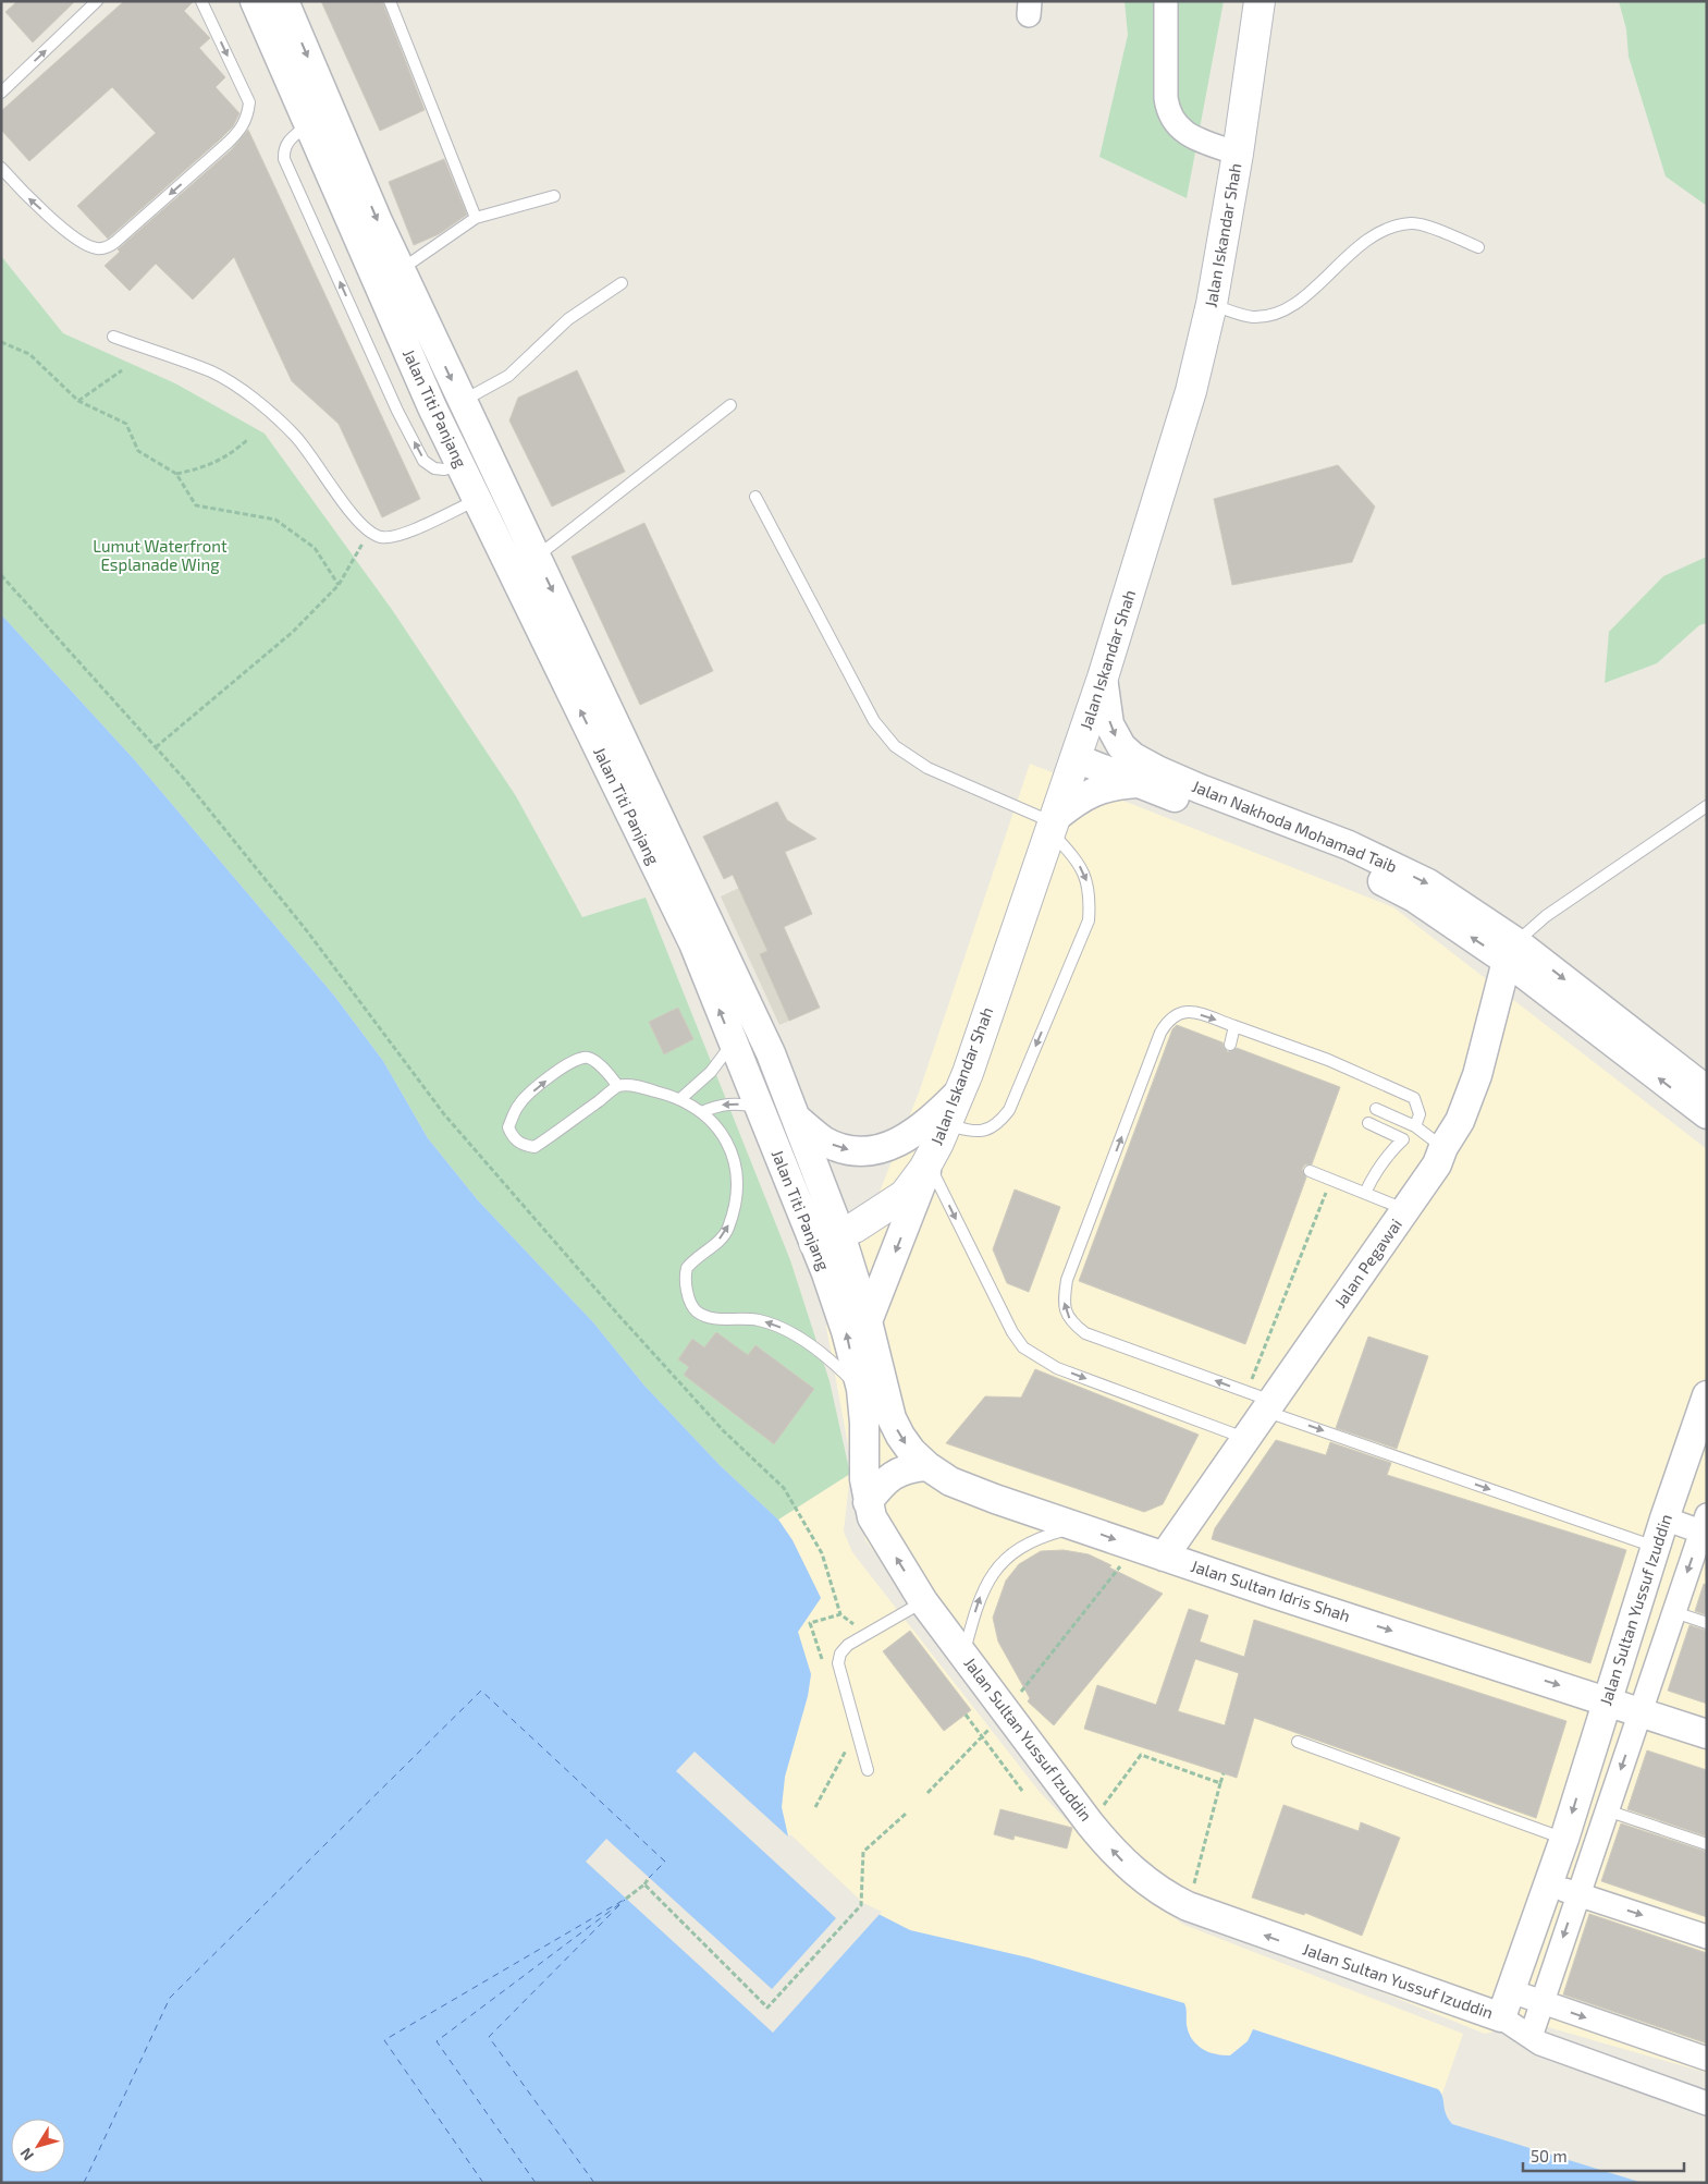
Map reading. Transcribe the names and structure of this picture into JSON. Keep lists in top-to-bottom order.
{
  "streets": {
    "main road": ["Jalan Iskandar Shah"],
    "street": [
      "Jalan Titi Panjang",
      "Jalan Nakhoda Mohamad Taib",
      "Jalan Pegawai",
      "Jalan Sultan Idris Shah",
      "Jalan Sultan Yussuf Izuddin"
    ]
  },
  "crossings": [
    ["Jalan Iskandar Shah", "Jalan Titi Panjang"],
    ["Jalan Iskandar Shah", "Jalan Nakhoda Mohamad Taib"],
    ["Jalan Titi Panjang", "Jalan Sultan Idris Shah"],
    ["Jalan Titi Panjang", "Jalan Sultan Yussuf Izuddin"],
    ["Jalan Nakhoda Mohamad Taib", "Jalan Pegawai"],
    ["Jalan Pegawai", "Jalan Sultan Idris Shah"],
    ["Jalan Sultan Idris Shah", "Jalan Sultan Yussuf Izuddin"]
  ],
  "one_way": ["Jalan Sultan Idris Shah"],
  "parks": ["Lumut Waterfront Esplanade Wing"],
  "scale_bar": "50 m",
  "north": "bottom left"
}
